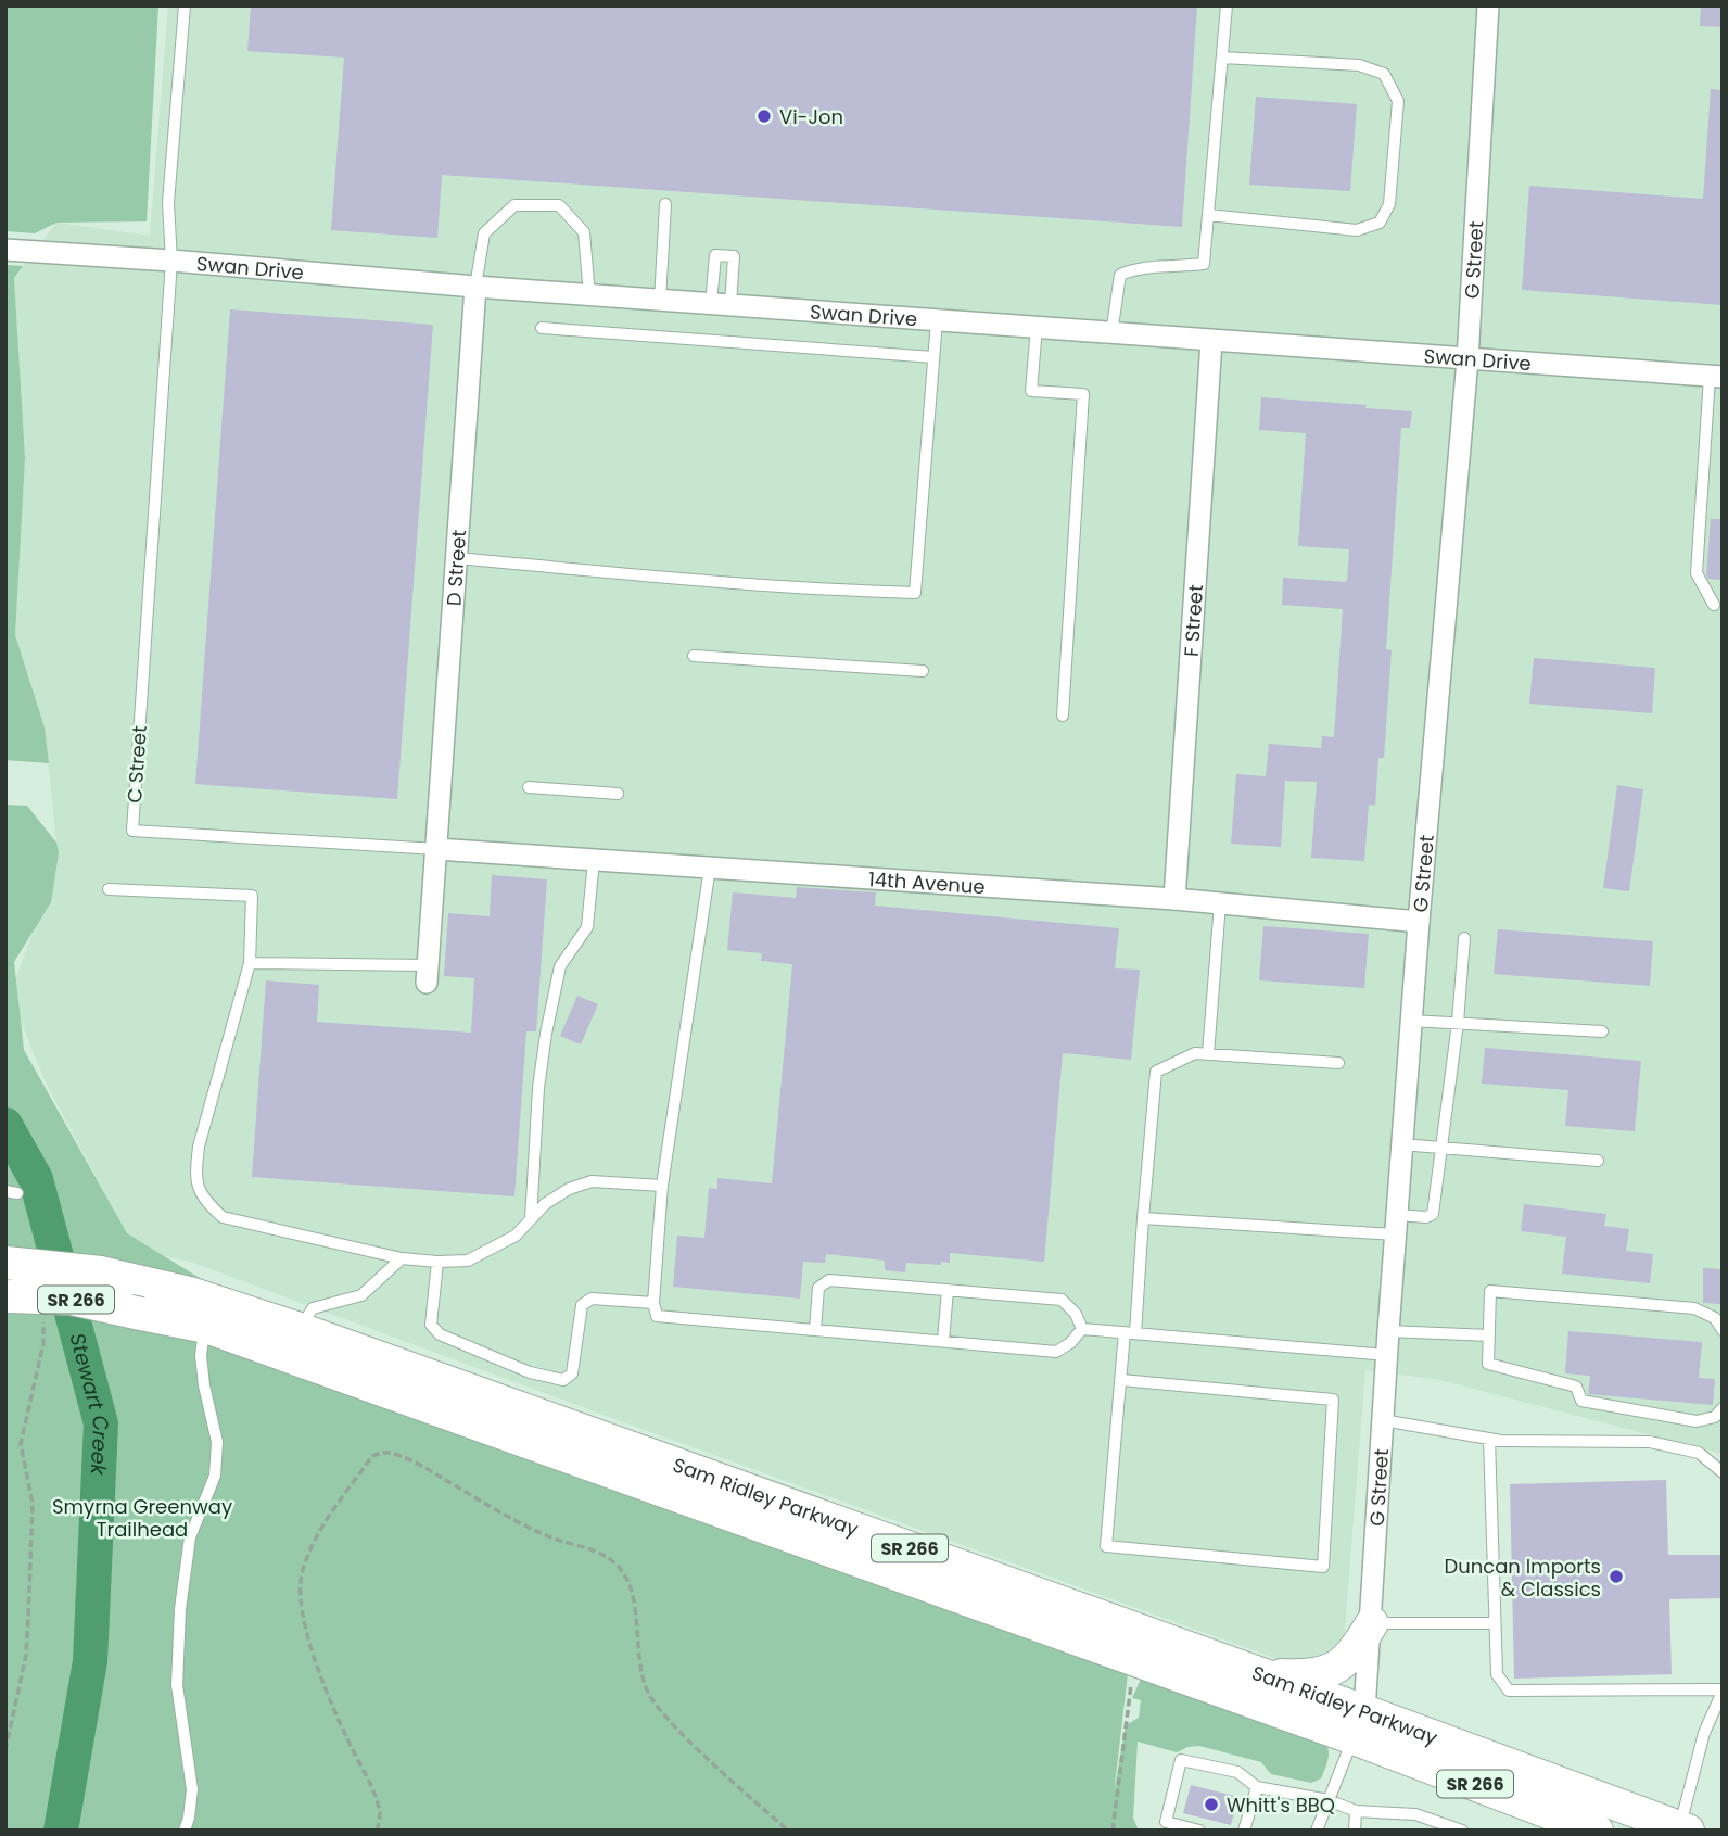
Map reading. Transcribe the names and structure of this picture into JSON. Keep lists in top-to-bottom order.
{
  "streets": {
    "main road": ["SR 266", "Sam Ridley Parkway"],
    "street": [
      "G Street",
      "Swan Drive",
      "D Street",
      "F Street",
      "14th Avenue"
    ],
    "lane": ["C Street"]
  },
  "crossings": [
    ["G Street", "Swan Drive"],
    ["G Street", "14th Avenue"],
    ["G Street", "Sam Ridley Parkway"],
    ["Swan Drive", "D Street"],
    ["Swan Drive", "F Street"],
    ["Swan Drive", "C Street"],
    ["D Street", "C Street"],
    ["D Street", "14th Avenue"],
    ["F Street", "14th Avenue"],
    ["C Street", "14th Avenue"]
  ],
  "water": ["Stewart Creek"],
  "parks": ["Smyrna Greenway Trailhead"],
  "places": ["Vi-Jon", "Duncan Imports & Classics", "Whitt's BBQ"]
}
